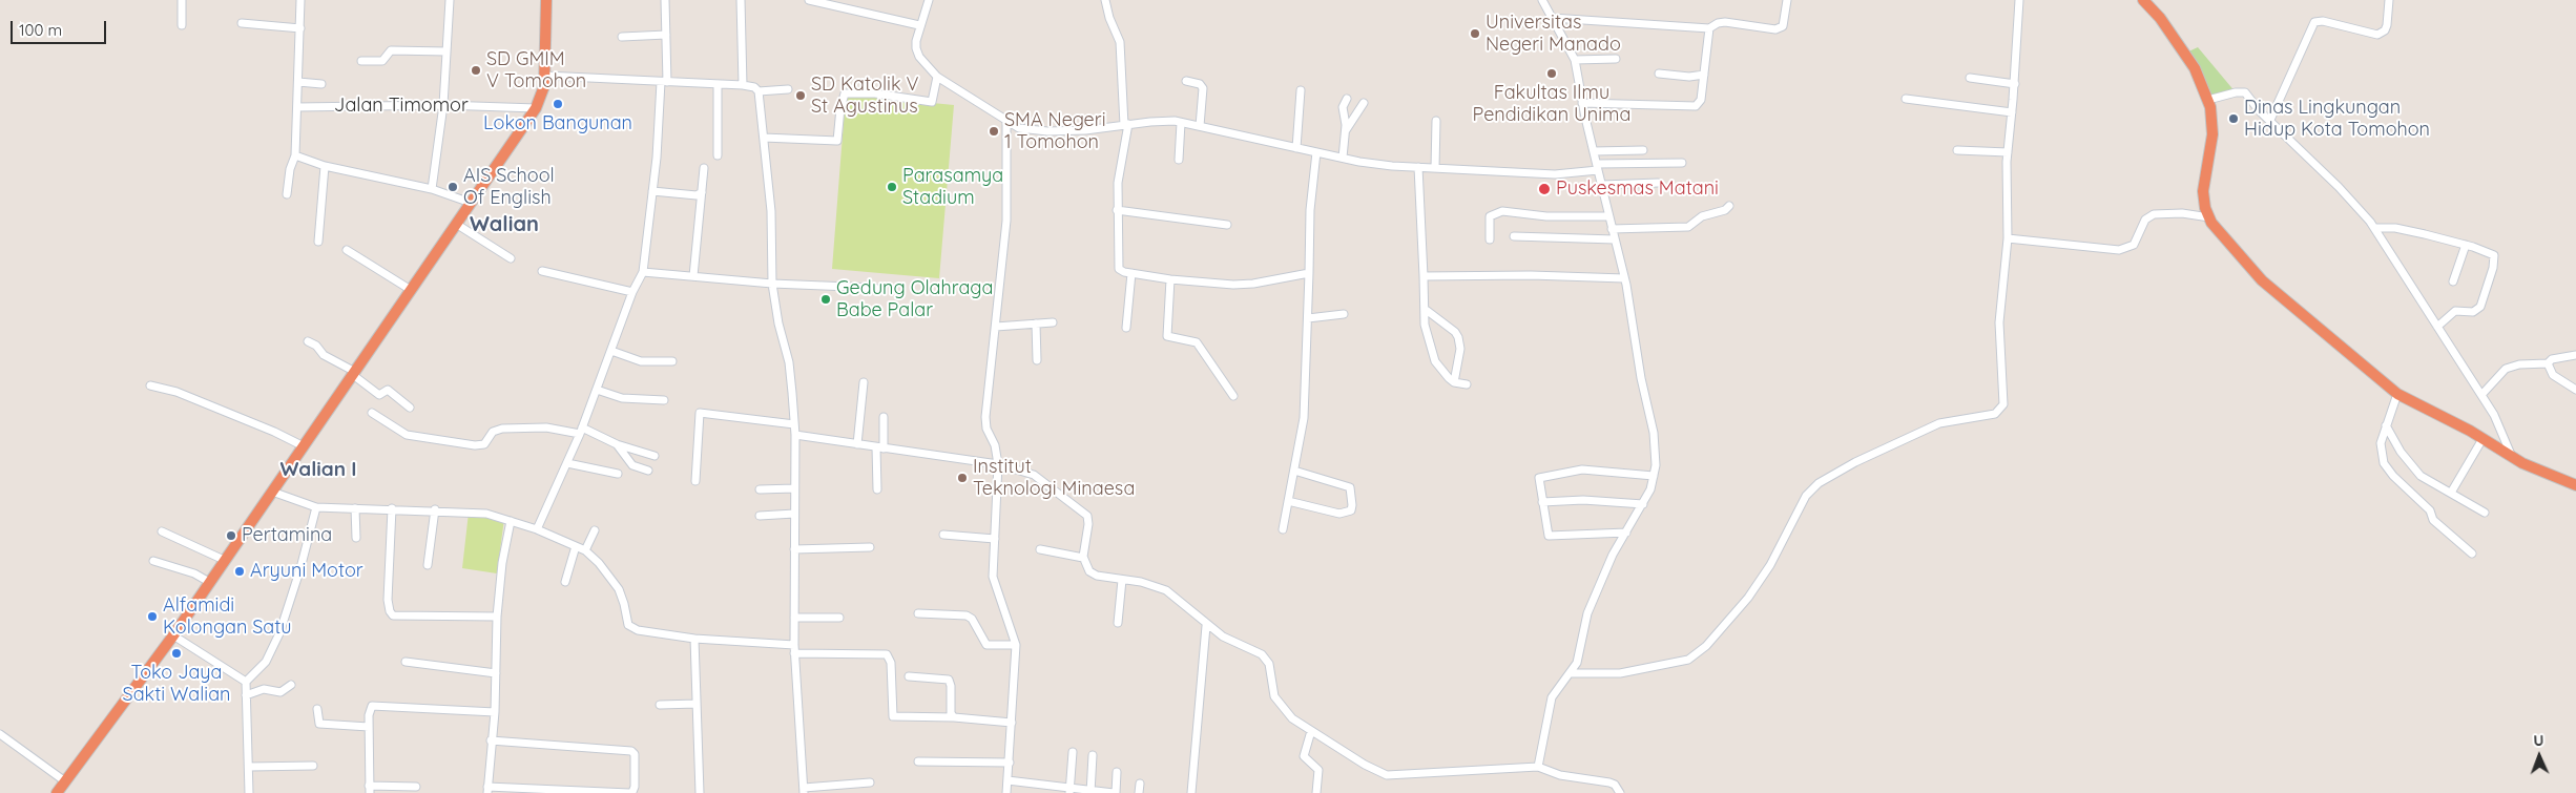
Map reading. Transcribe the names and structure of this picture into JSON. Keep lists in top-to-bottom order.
{
  "streets": {
    "street": ["Jalan Timomor"]
  },
  "districts": ["Walian", "Walian I"],
  "places": [
    "Universitas Negeri Manado",
    "SD GMIM V Tomohon",
    "Fakultas Ilmu Pendidikan Unima",
    "SD Katolik V St Agustinus",
    "Lokon Bangunan",
    "Dinas Lingkungan Hidup Kota Tomohon",
    "SMA Negeri 1 Tomohon",
    "AIS School Of English",
    "Parasamya Stadium",
    "Puskesmas Matani",
    "Gedung Olahraga Babe Palar",
    "Institut Teknologi Minaesa",
    "Pertamina",
    "Aryuni Motor",
    "Alfamidi Kolongan Satu",
    "Toko Jaya Sakti Walian"
  ],
  "scale_bar": "100 m",
  "north": "top"
}
